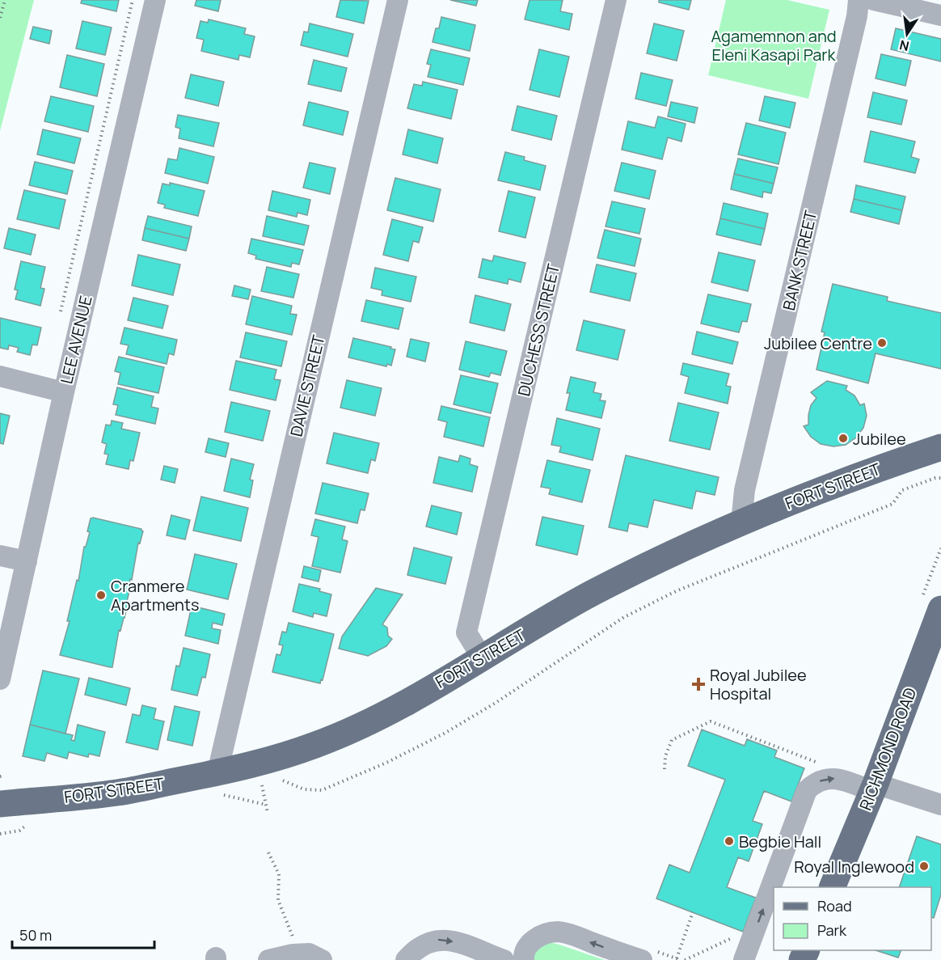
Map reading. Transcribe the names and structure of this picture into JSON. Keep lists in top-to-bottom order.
{
  "streets": {
    "main road": ["FORT STREET", "RICHMOND ROAD"],
    "street": [
      "BANK STREET",
      "DUCHESS STREET",
      "LEE AVENUE",
      "DAVIE STREET"
    ]
  },
  "crossings": [
    ["BANK STREET", "FORT STREET"],
    ["DUCHESS STREET", "FORT STREET"],
    ["DAVIE STREET", "FORT STREET"]
  ],
  "parks": ["Agamemnon and Eleni Kasapi Park"],
  "places": {
    "other": [
      "Jubilee Centre",
      "Jubilee",
      "Cranmere Apartments",
      "Begbie Hall",
      "Royal Inglewood"
    ],
    "health": ["Royal Jubilee Hospital"]
  },
  "legend": ["Road", "Park"],
  "scale_bar": "50 m",
  "north": "bottom"
}
